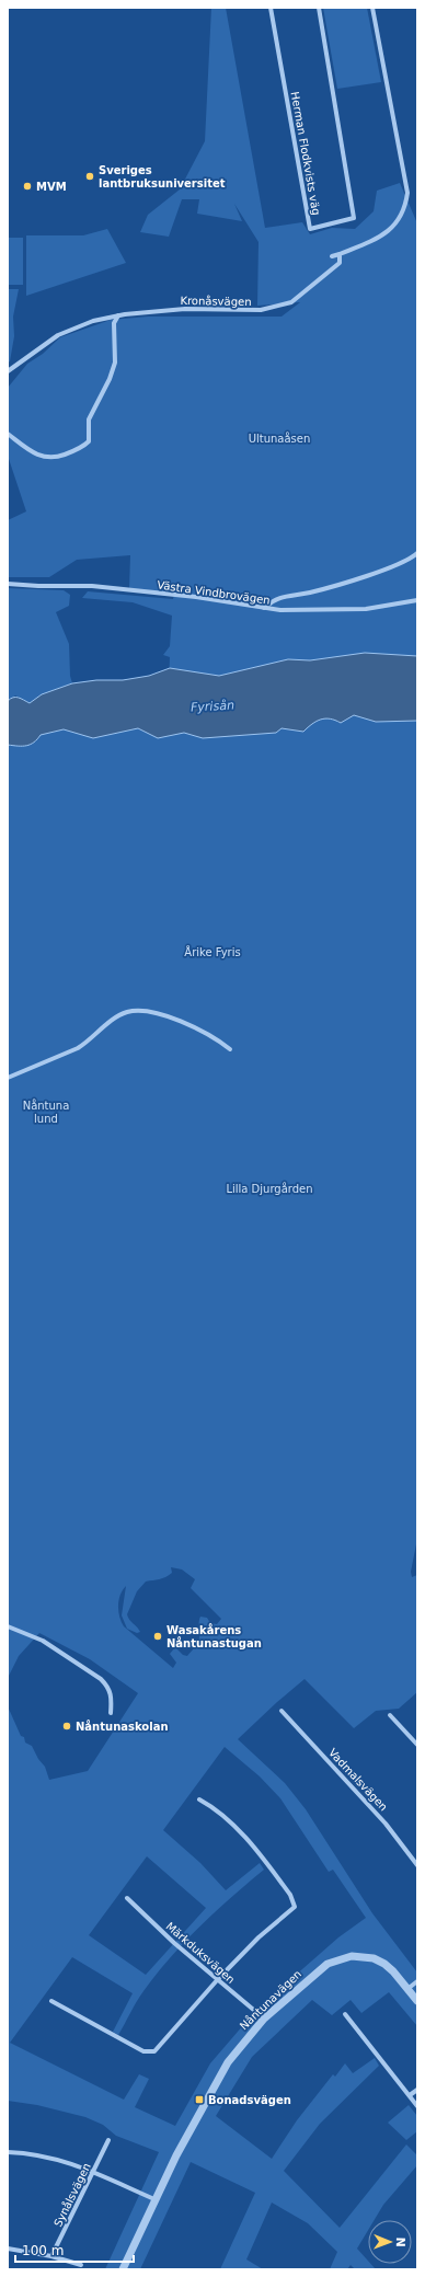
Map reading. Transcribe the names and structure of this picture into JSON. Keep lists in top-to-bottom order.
{
  "streets": {
    "street": [
      "Herman Flodkvists väg",
      "Kronåsvägen",
      "Västra Vindbrovägen",
      "Vadmalsvägen",
      "Märkduksvägen",
      "Nåntunavägen",
      "Synålsvägen"
    ]
  },
  "crossings": [
    ["Märkduksvägen", "Nåntunavägen"]
  ],
  "water": ["Fyrisån"],
  "parks": [
    "Ultunaåsen",
    "Årike Fyris",
    "Nåntuna lund",
    "Lilla Djurgården"
  ],
  "places": {
    "other": [
      "Sveriges lantbruksuniversitet",
      "MVM",
      "Wasakårens Nåntunastugan",
      "Nåntunaskolan"
    ],
    "transit": ["Bonadsvägen"]
  },
  "scale_bar": "100 m",
  "north": "right"
}
